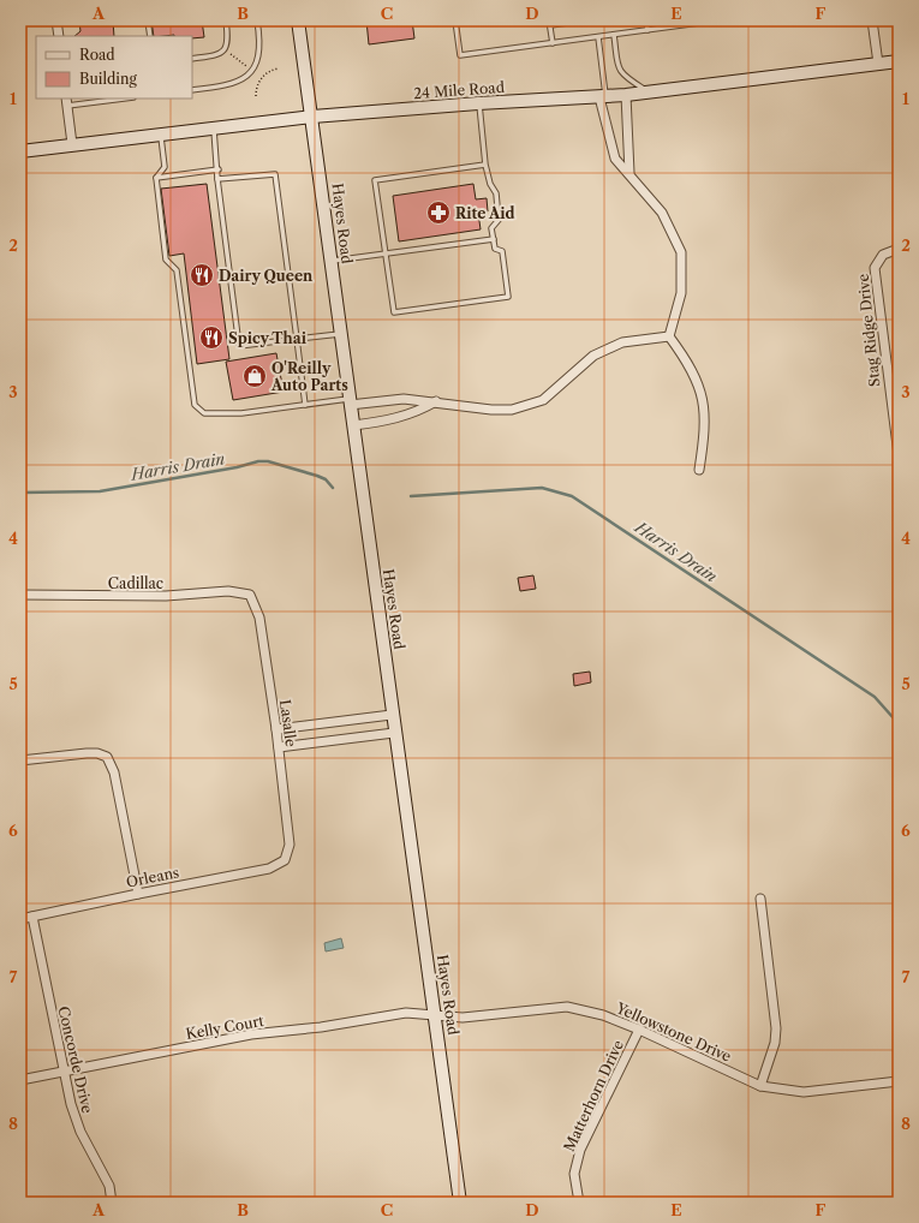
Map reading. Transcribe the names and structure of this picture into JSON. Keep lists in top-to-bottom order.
{
  "streets": {
    "street": [
      "24 Mile Road",
      "Hayes Road",
      "Stag Ridge Drive",
      "Cadillac",
      "Lasalle",
      "Orleans",
      "Kelly Court",
      "Yellowstone Drive",
      "Concorde Drive",
      "Matterhorn Drive"
    ]
  },
  "crossings": [
    ["24 Mile Road", "Hayes Road"],
    ["Hayes Road", "Kelly Court"],
    ["Hayes Road", "Yellowstone Drive"],
    ["Cadillac", "Lasalle"],
    ["Lasalle", "Orleans"],
    ["Orleans", "Concorde Drive"],
    ["Kelly Court", "Yellowstone Drive"],
    ["Kelly Court", "Concorde Drive"],
    ["Yellowstone Drive", "Matterhorn Drive"]
  ],
  "water": ["Harris Drain"],
  "places": {
    "pharmacy": ["Rite Aid"],
    "restaurant": ["Dairy Queen", "Spicy Thai"],
    "shop": ["O'Reilly Auto Parts"]
  },
  "legend": ["Road", "Building"],
  "grid": {
    "columns": [
      "A",
      "B",
      "C",
      "D",
      "E",
      "F"
    ],
    "rows": [
      "1",
      "2",
      "3",
      "4",
      "5",
      "6",
      "7",
      "8"
    ]
  }
}
